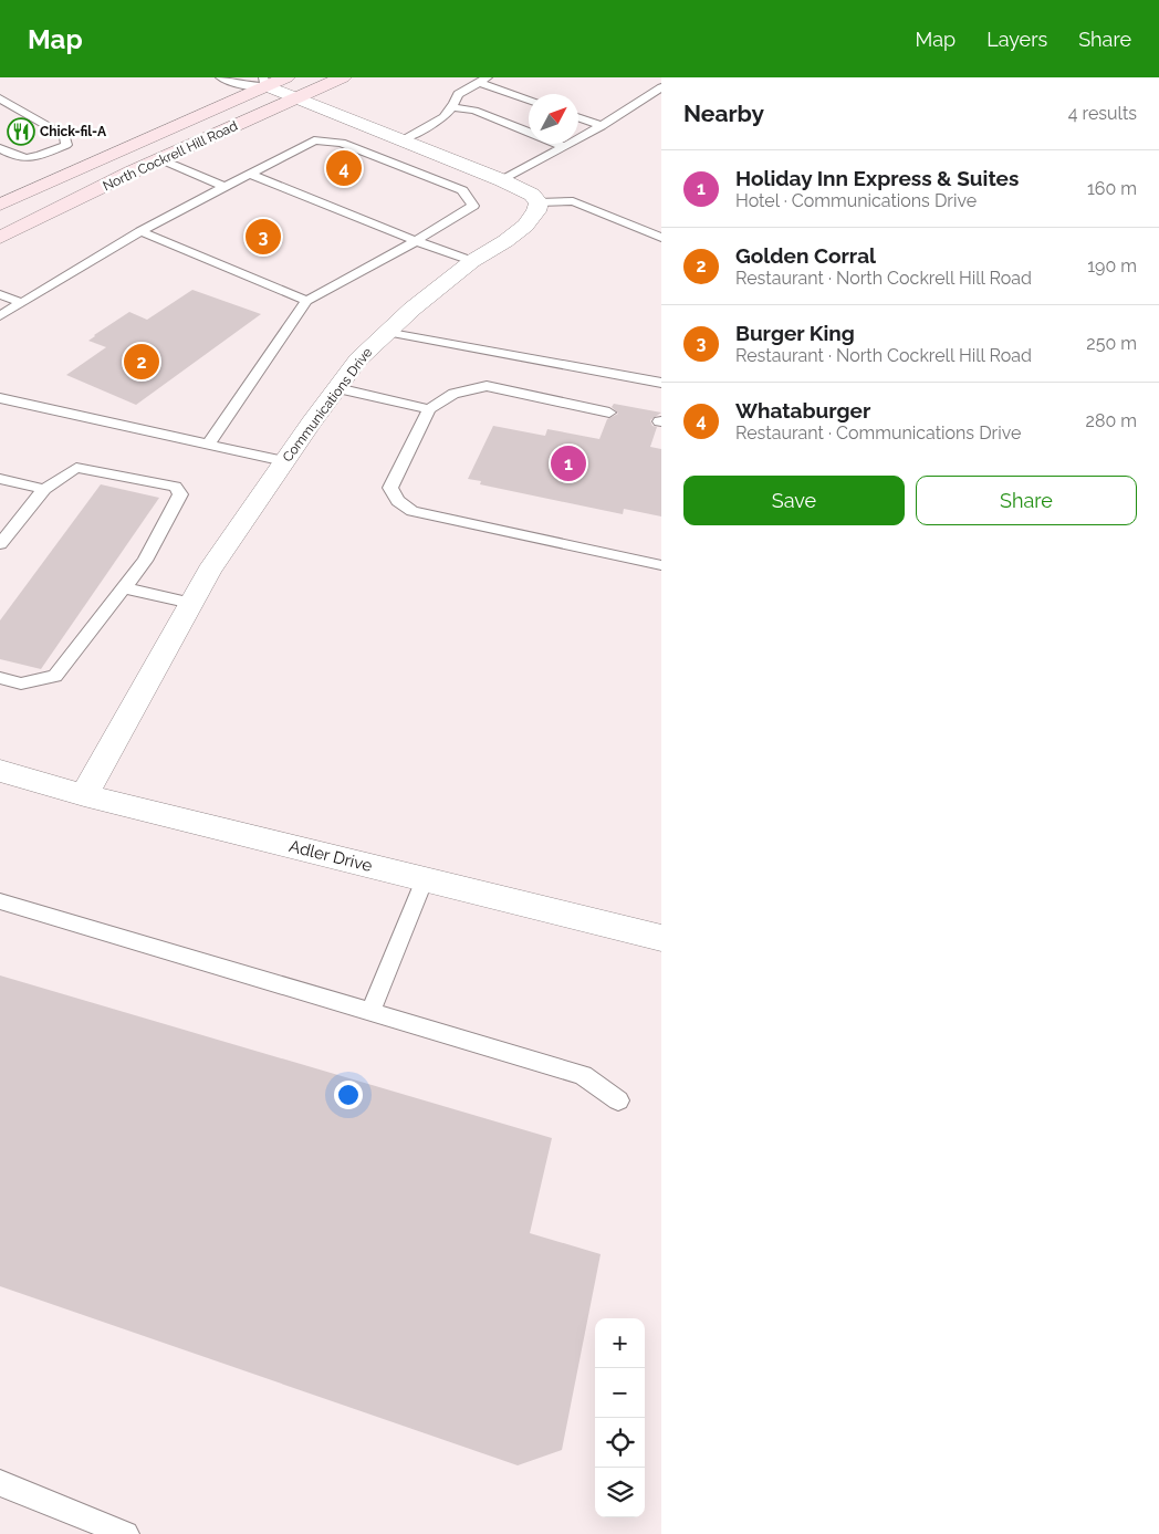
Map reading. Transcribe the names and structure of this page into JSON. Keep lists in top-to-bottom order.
{
  "streets": {
    "main road": ["North Cockrell Hill Road"],
    "street": ["Communications Drive", "Adler Drive"]
  },
  "crossings": [
    ["Communications Drive", "Adler Drive"]
  ],
  "places": {
    "restaurant": ["Chick-fil-A"]
  },
  "north": "top right",
  "page": {
    "header": "Map",
    "nav": ["Map", "Layers", "Share"],
    "heading": ["Nearby", "4 results"],
    "pins": [
      "4",
      "3",
      "2",
      "1"
    ],
    "list": [
      {
        "mark": "1",
        "name": "Holiday Inn Express & Suites",
        "note": "Hotel · Communications Drive",
        "value": "160 m"
      },
      {
        "mark": "2",
        "name": "Golden Corral",
        "note": "Restaurant · North Cockrell Hill Road",
        "value": "190 m"
      },
      {
        "mark": "3",
        "name": "Burger King",
        "note": "Restaurant · North Cockrell Hill Road",
        "value": "250 m"
      },
      {
        "mark": "4",
        "name": "Whataburger",
        "note": "Restaurant · Communications Drive",
        "value": "280 m"
      }
    ],
    "buttons": ["Save", "Share"],
    "map_buttons": ["+", "−"]
  }
}
